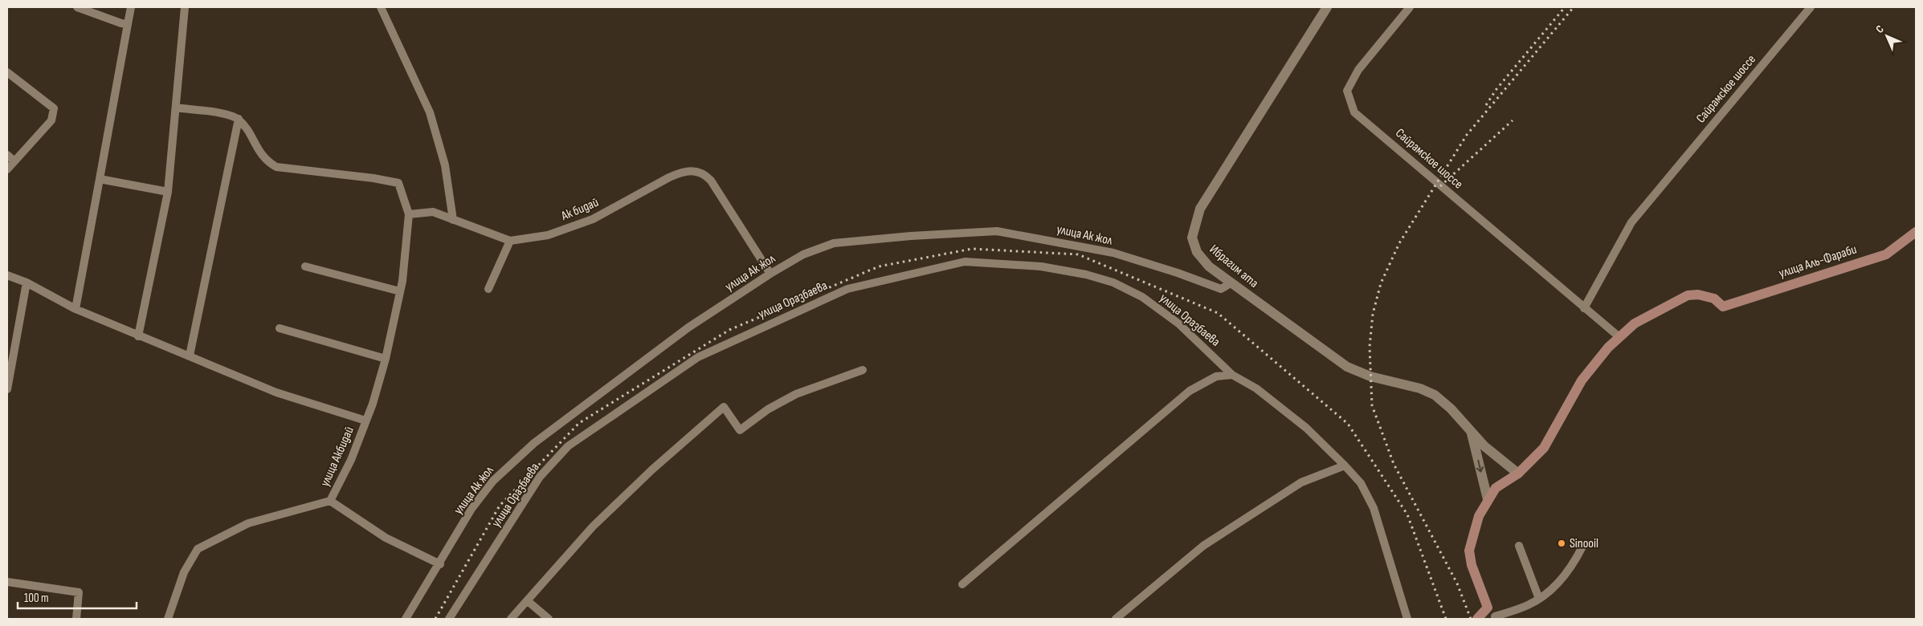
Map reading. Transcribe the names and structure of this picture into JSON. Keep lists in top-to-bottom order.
{
  "streets": {
    "main road": ["улица Аль-Фараби"],
    "street": [
      "Сайрамское шоссе",
      "Ак бидай",
      "улица Ак жол",
      "Ибрагим ата",
      "улица Оразбаева",
      "улица Акбидай"
    ]
  },
  "crossings": [
    ["Сайрамское шоссе", "улица Аль-Фараби"],
    ["Ак бидай", "улица Ак жол"],
    ["Ак бидай", "улица Акбидай"],
    ["улица Ак жол", "Ибрагим ата"]
  ],
  "places": ["Sinooil"],
  "scale_bar": "100 m",
  "north": "top left"
}
